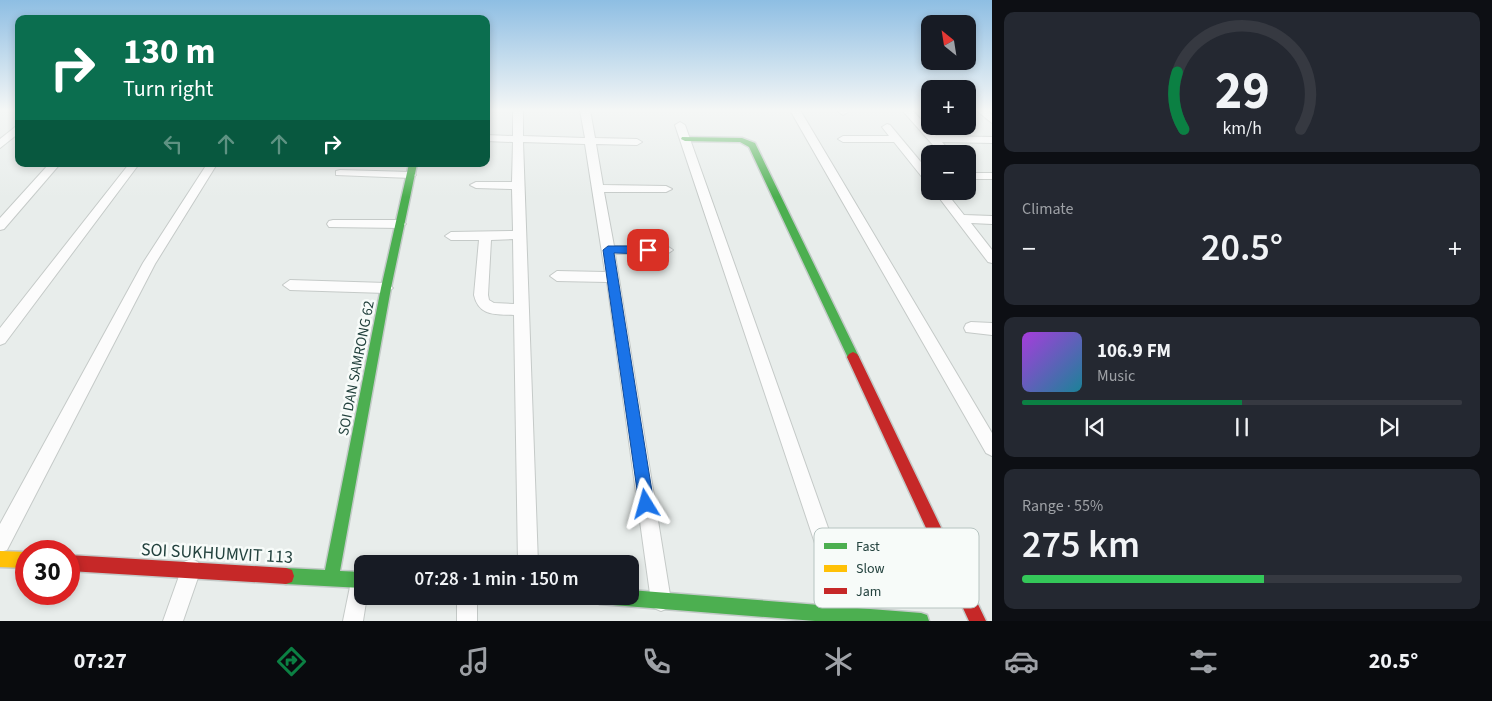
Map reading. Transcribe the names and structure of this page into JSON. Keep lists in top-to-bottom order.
{
  "streets": {
    "street": ["SOI DAN SAMRONG 62", "SOI SUKHUMVIT 113"]
  },
  "crossings": [
    ["SOI DAN SAMRONG 62", "SOI SUKHUMVIT 113"]
  ],
  "legend": ["Fast", "Slow", "Jam"],
  "north": "top left",
  "page": {
    "map_buttons": ["+", "−"],
    "turn": ["130 m", "Turn right"],
    "tile": [
      "Climate",
      ["Range · 55%", "275 km"]
    ],
    "heat": ["−", "20.5°", "+"],
    "song": ["106.9 FM", "Music"],
    "limit": "30",
    "trip": "07:28 · 1 min · 150 m",
    "tabs": ["07:27", "20.5°"],
    "gauge": ["29", "km/h"]
  }
}
